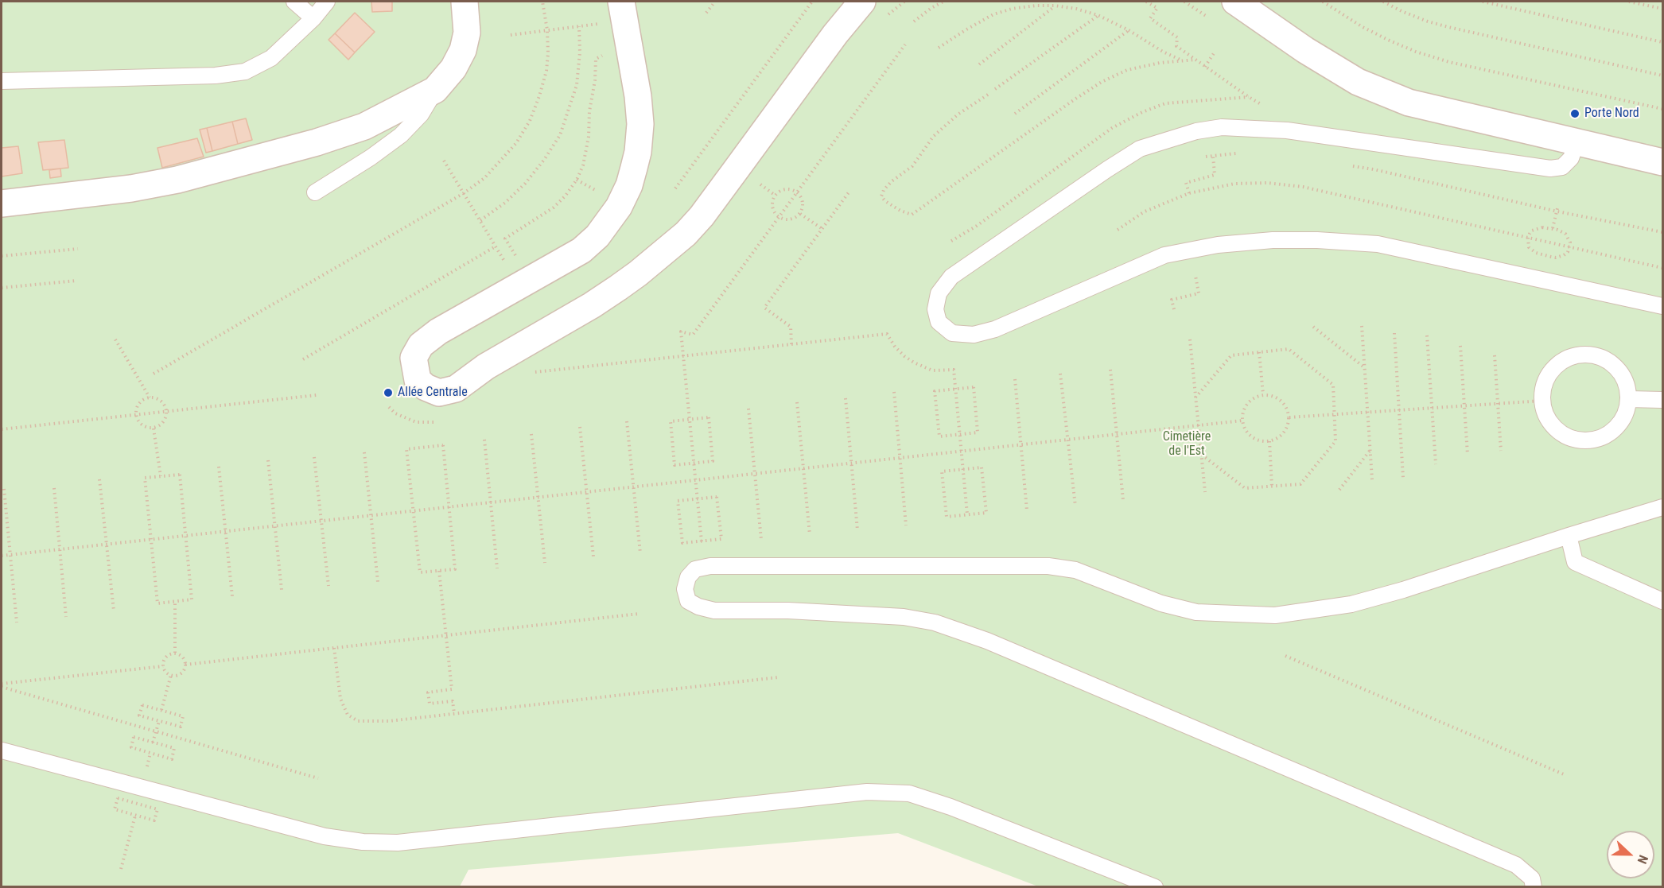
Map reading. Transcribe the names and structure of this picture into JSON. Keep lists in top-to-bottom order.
{
  "parks": ["Cimetière de l'Est"],
  "places": ["Porte Nord", "Allée Centrale"],
  "north": "right"
}
